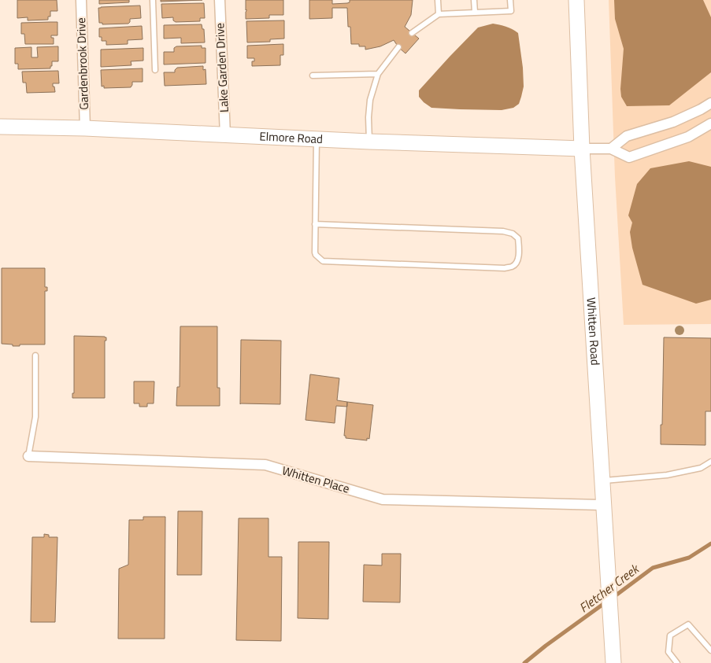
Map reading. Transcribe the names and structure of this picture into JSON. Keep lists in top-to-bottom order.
{
  "streets": {
    "main road": ["Elmore Road", "Whitten Road"],
    "street": ["Gardenbrook Drive", "Lake Garden Drive", "Whitten Place"]
  },
  "crossings": [
    ["Gardenbrook Drive", "Elmore Road"],
    ["Lake Garden Drive", "Elmore Road"],
    ["Elmore Road", "Whitten Road"],
    ["Whitten Road", "Whitten Place"]
  ],
  "water": ["Fletcher Creek"]
}
